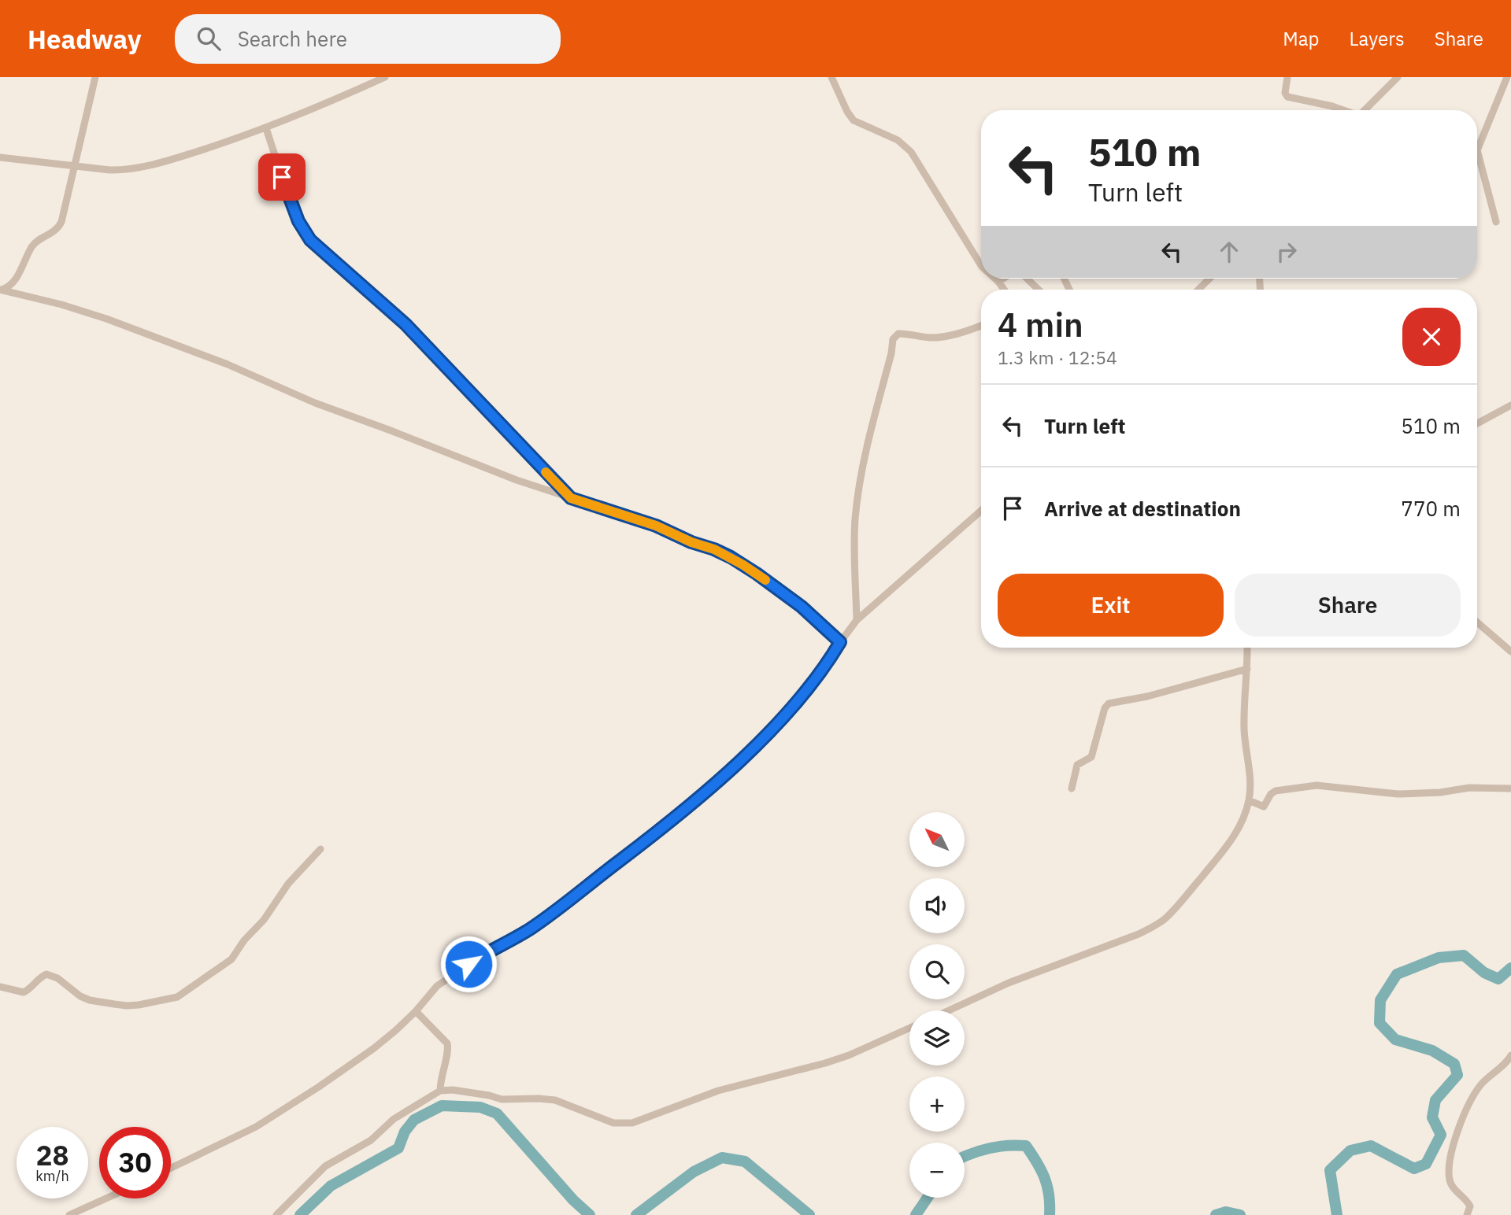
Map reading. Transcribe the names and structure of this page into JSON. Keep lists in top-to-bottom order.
{
  "north": "top left",
  "page": {
    "header": "Headway",
    "search": "Search here",
    "nav": ["Map", "Layers", "Share"],
    "turn": ["510 m", "Turn left"],
    "heading": ["4 min", "1.3 km · 12:54"],
    "list": [
      {
        "name": "Turn left",
        "value": "510 m"
      },
      {
        "name": "Arrive at destination",
        "value": "770 m"
      }
    ],
    "buttons": ["Exit", "Share"],
    "map_buttons": ["+", "−"],
    "speed": "28 km/h",
    "limit": "30"
  }
}
